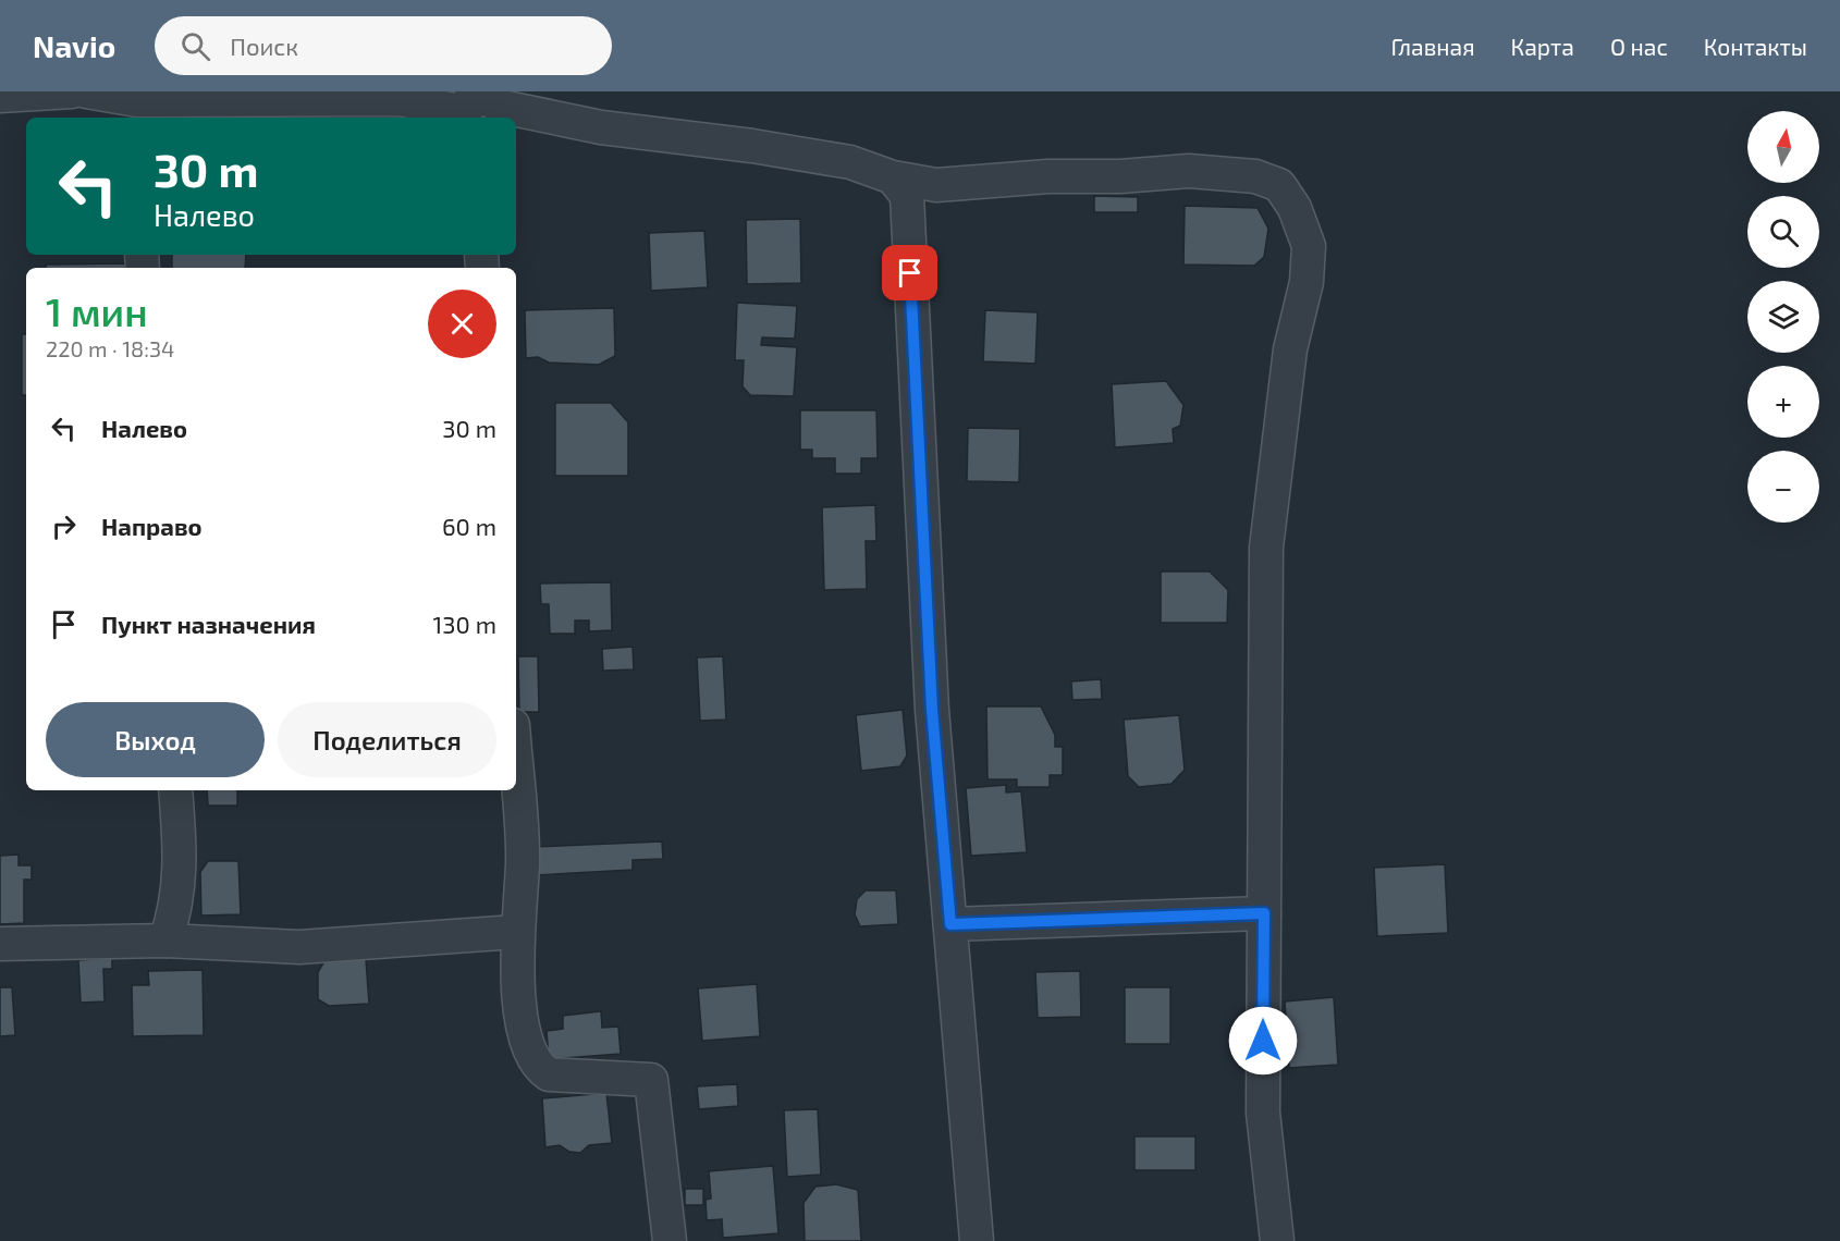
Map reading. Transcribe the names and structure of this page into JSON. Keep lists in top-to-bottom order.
{
  "north": "top",
  "page": {
    "header": "Navio",
    "search": "Поиск",
    "nav": [
      "Главная",
      "Карта",
      "О нас",
      "Контакты"
    ],
    "map_buttons": ["+", "−"],
    "turn": ["30 m", "Налево"],
    "heading": ["1 мин", "220 m · 18:34"],
    "list": [
      {
        "name": "Налево",
        "value": "30 m"
      },
      {
        "name": "Направо",
        "value": "60 m"
      },
      {
        "name": "Пункт назначения",
        "value": "130 m"
      }
    ],
    "buttons": ["Выход", "Поделиться"]
  }
}
